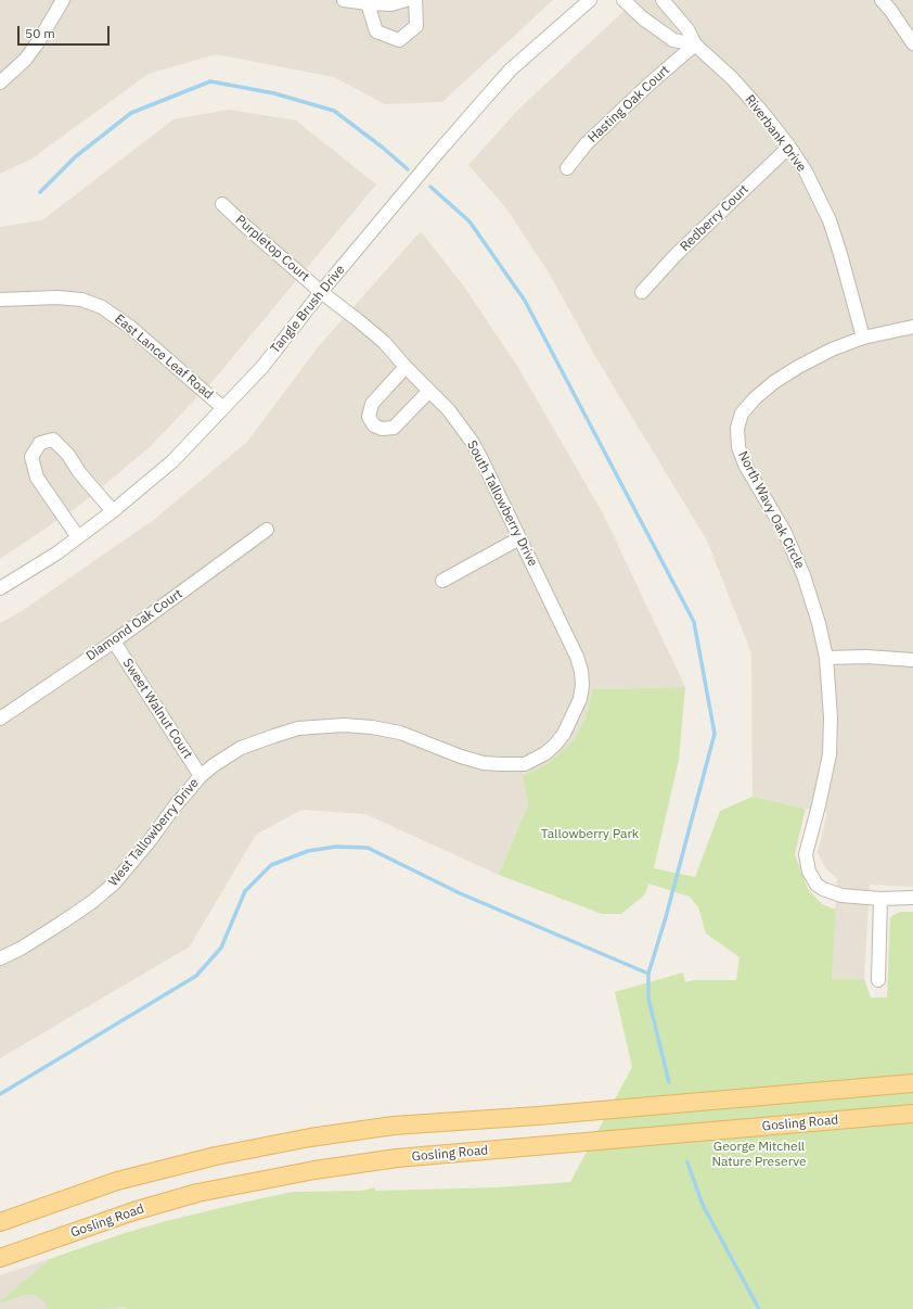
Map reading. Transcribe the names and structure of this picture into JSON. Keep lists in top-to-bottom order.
{
  "streets": {
    "main road": ["Gosling Road"],
    "street": [
      "Hasting Oak Court",
      "Riverbank Drive",
      "Redberry Court",
      "Purpletop Court",
      "Tangle Brush Drive",
      "East Lance Leaf Road",
      "South Tallowberry Drive",
      "North Wavy Oak Circle",
      "Diamond Oak Court",
      "Sweet Walnut Court",
      "West Tallowberry Drive"
    ]
  },
  "crossings": [
    ["Hasting Oak Court", "Riverbank Drive"],
    ["Riverbank Drive", "Redberry Court"],
    ["Riverbank Drive", "North Wavy Oak Circle"],
    ["Purpletop Court", "Tangle Brush Drive"],
    ["Purpletop Court", "South Tallowberry Drive"],
    ["Tangle Brush Drive", "East Lance Leaf Road"],
    ["Tangle Brush Drive", "South Tallowberry Drive"],
    ["South Tallowberry Drive", "West Tallowberry Drive"],
    ["Diamond Oak Court", "Sweet Walnut Court"],
    ["Sweet Walnut Court", "West Tallowberry Drive"]
  ],
  "parks": ["Tallowberry Park", "George Mitchell Nature Preserve"],
  "scale_bar": "50 m"
}
